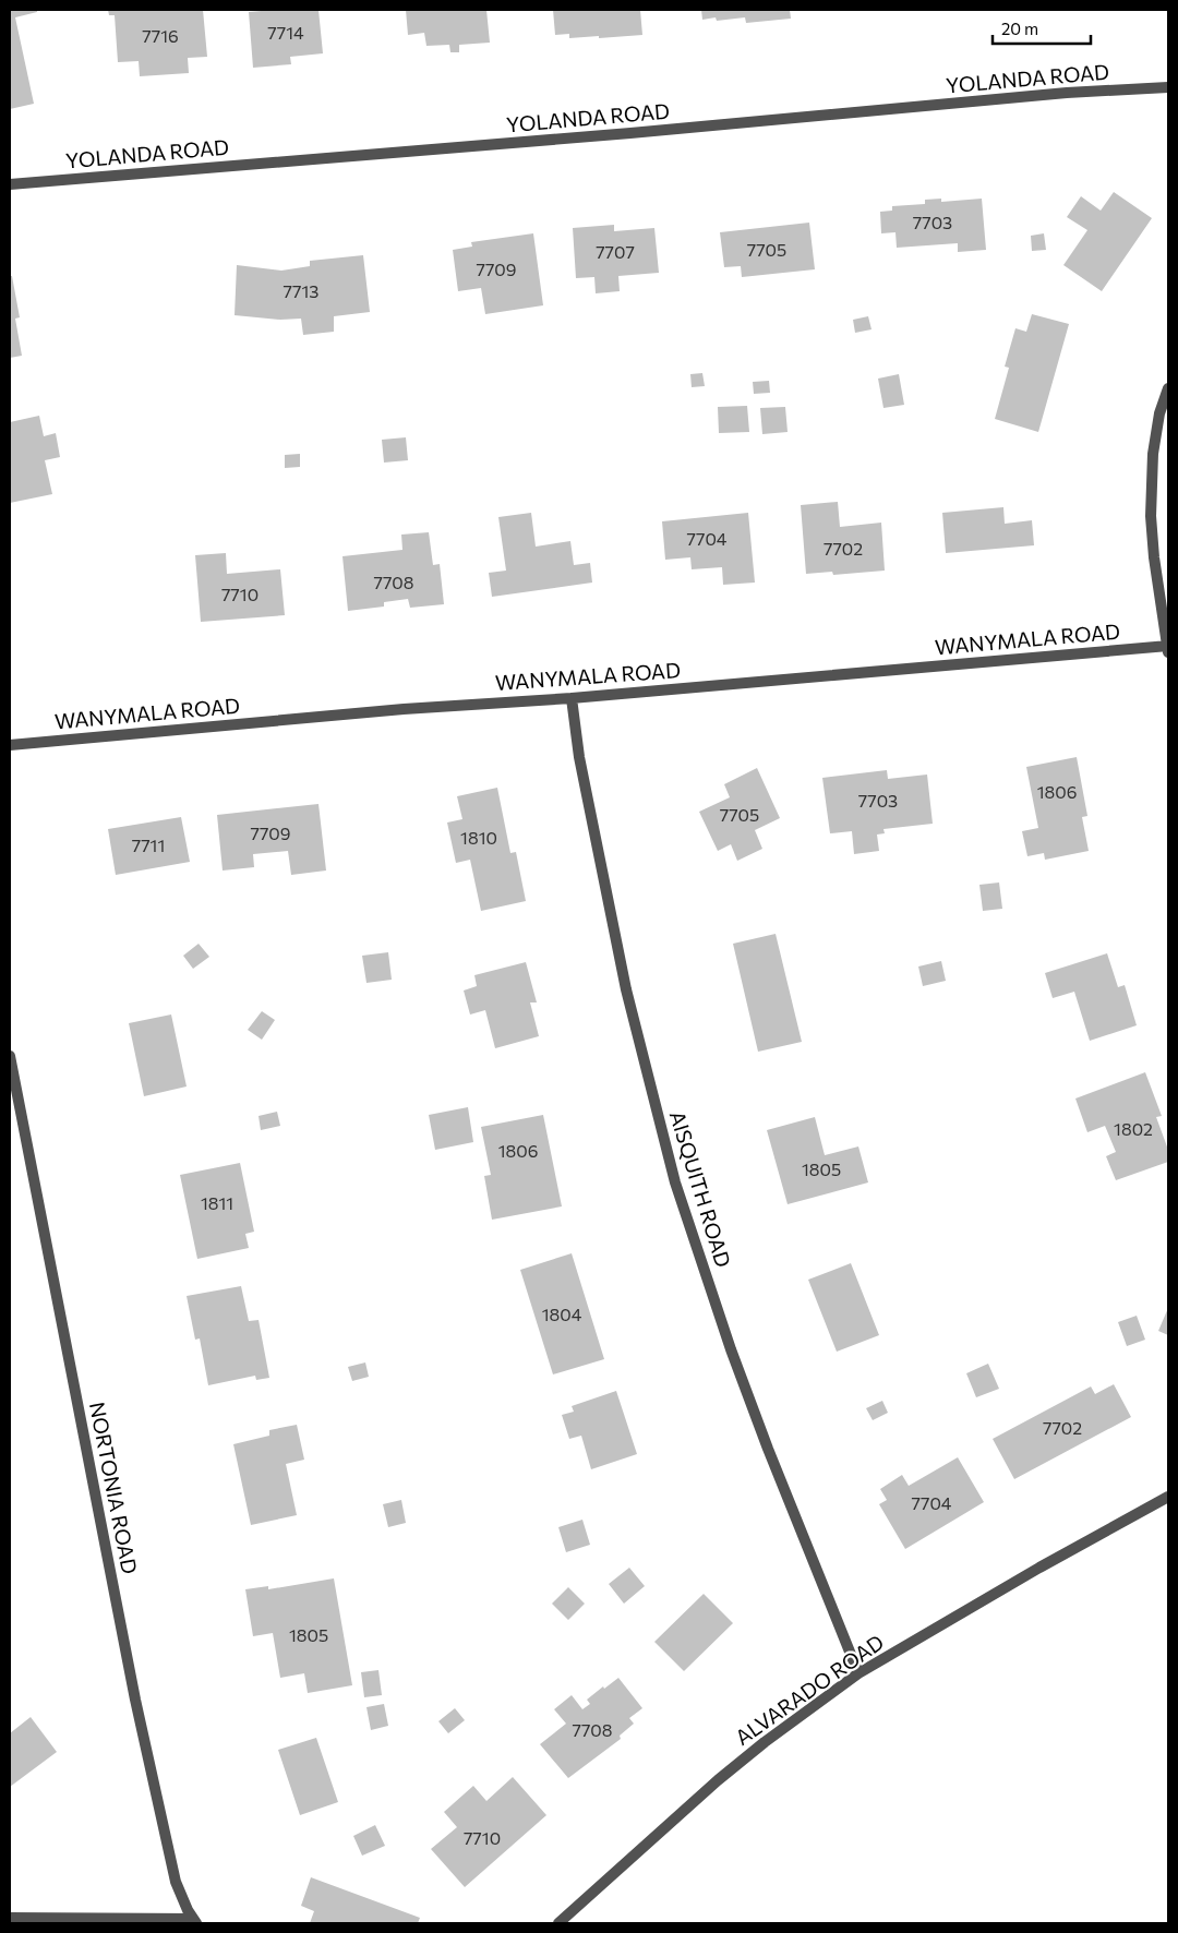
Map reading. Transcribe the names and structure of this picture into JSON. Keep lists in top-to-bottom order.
{
  "streets": {
    "street": [
      "YOLANDA ROAD",
      "WANYMALA ROAD",
      "AISQUITH ROAD",
      "NORTONIA ROAD",
      "ALVARADO ROAD"
    ]
  },
  "crossings": [
    ["WANYMALA ROAD", "AISQUITH ROAD"],
    ["AISQUITH ROAD", "ALVARADO ROAD"]
  ],
  "house_numbers": [
    "7714",
    "7716",
    "7703",
    "7705",
    "7707",
    "7709",
    "7713",
    "7704",
    "7702",
    "7708",
    "7710",
    "1806",
    "7703",
    "7705",
    "7709",
    "1810",
    "7711",
    "1802",
    "1806",
    "1805",
    "1811",
    "1804",
    "7702",
    "7704",
    "1805",
    "7708",
    "7710"
  ],
  "scale_bar": "20 m"
}
